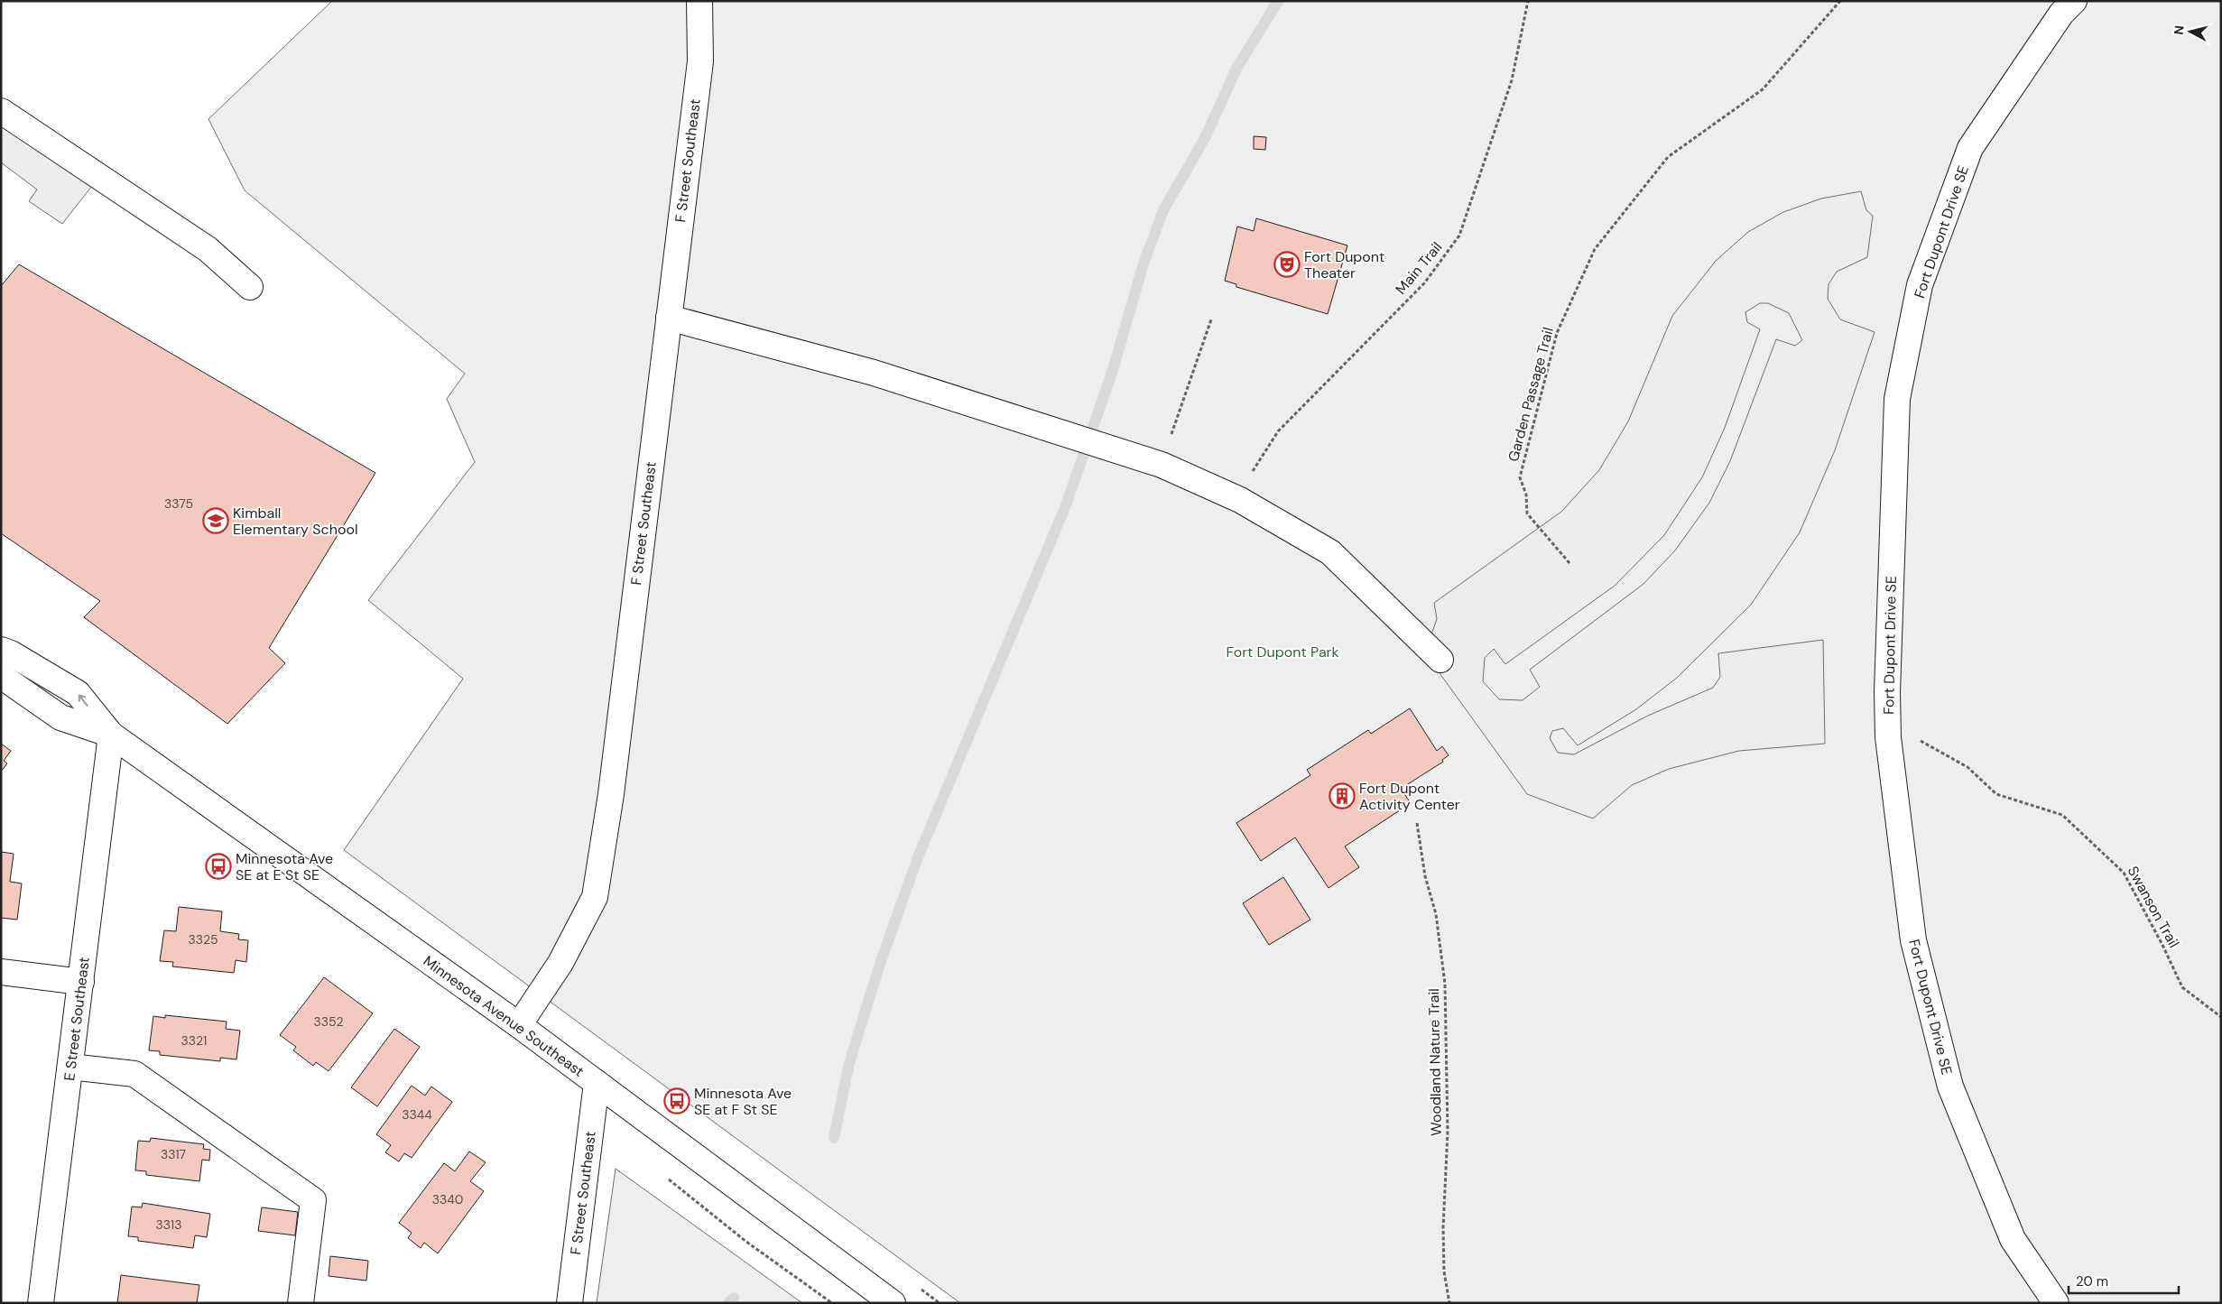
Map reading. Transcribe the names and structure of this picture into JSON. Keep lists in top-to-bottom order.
{
  "streets": {
    "street": [
      "F Street Southeast",
      "Fort Dupont Drive SE",
      "Minnesota Avenue Southeast",
      "E Street Southeast"
    ],
    "path": [
      "Main Trail",
      "Garden Passage Trail",
      "Swanson Trail",
      "Woodland Nature Trail"
    ]
  },
  "crossings": [
    ["F Street Southeast", "Minnesota Avenue Southeast"],
    ["Fort Dupont Drive SE", "Swanson Trail"],
    ["Minnesota Avenue Southeast", "E Street Southeast"]
  ],
  "parks": ["Fort Dupont Park"],
  "places": {
    "theatre": ["Fort Dupont Theater"],
    "school or university": ["Kimball Elementary School"],
    "building": ["Fort Dupont Activity Center"],
    "bus stop": ["Minnesota Ave SE at E St SE", "Minnesota Ave SE at F St SE"]
  },
  "house_numbers": [
    "3375",
    "3325",
    "3352",
    "3321",
    "3344",
    "3317",
    "3340",
    "3313"
  ],
  "scale_bar": "20 m",
  "north": "left"
}
